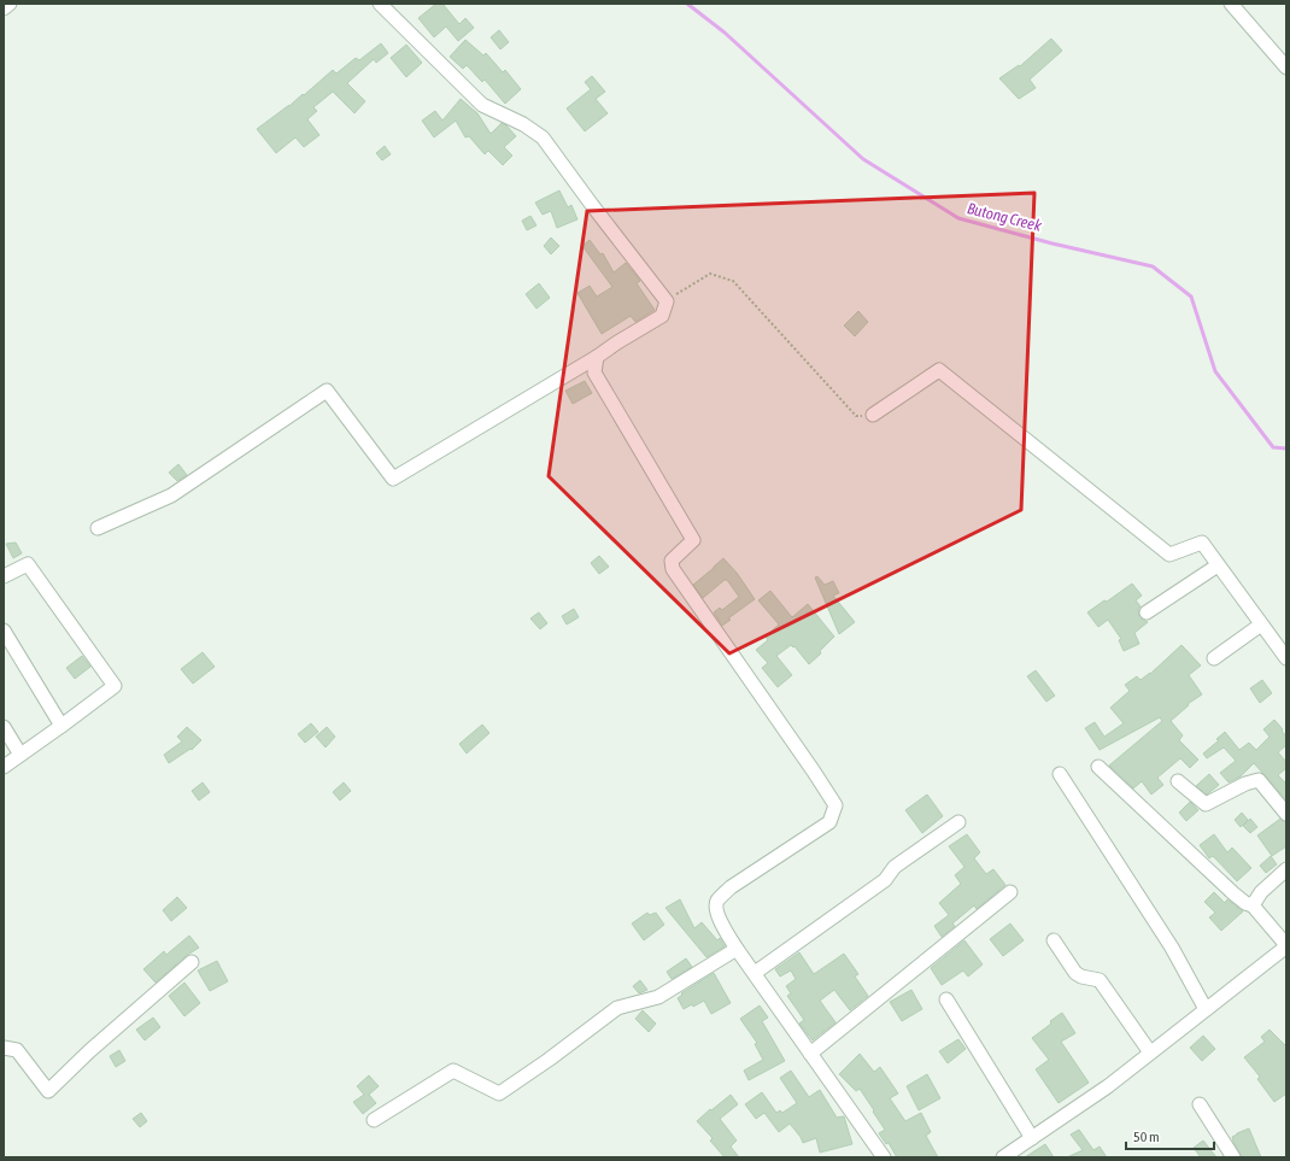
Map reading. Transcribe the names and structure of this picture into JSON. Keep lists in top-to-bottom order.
{
  "water": ["Butong Creek"],
  "scale_bar": "50 m"
}
